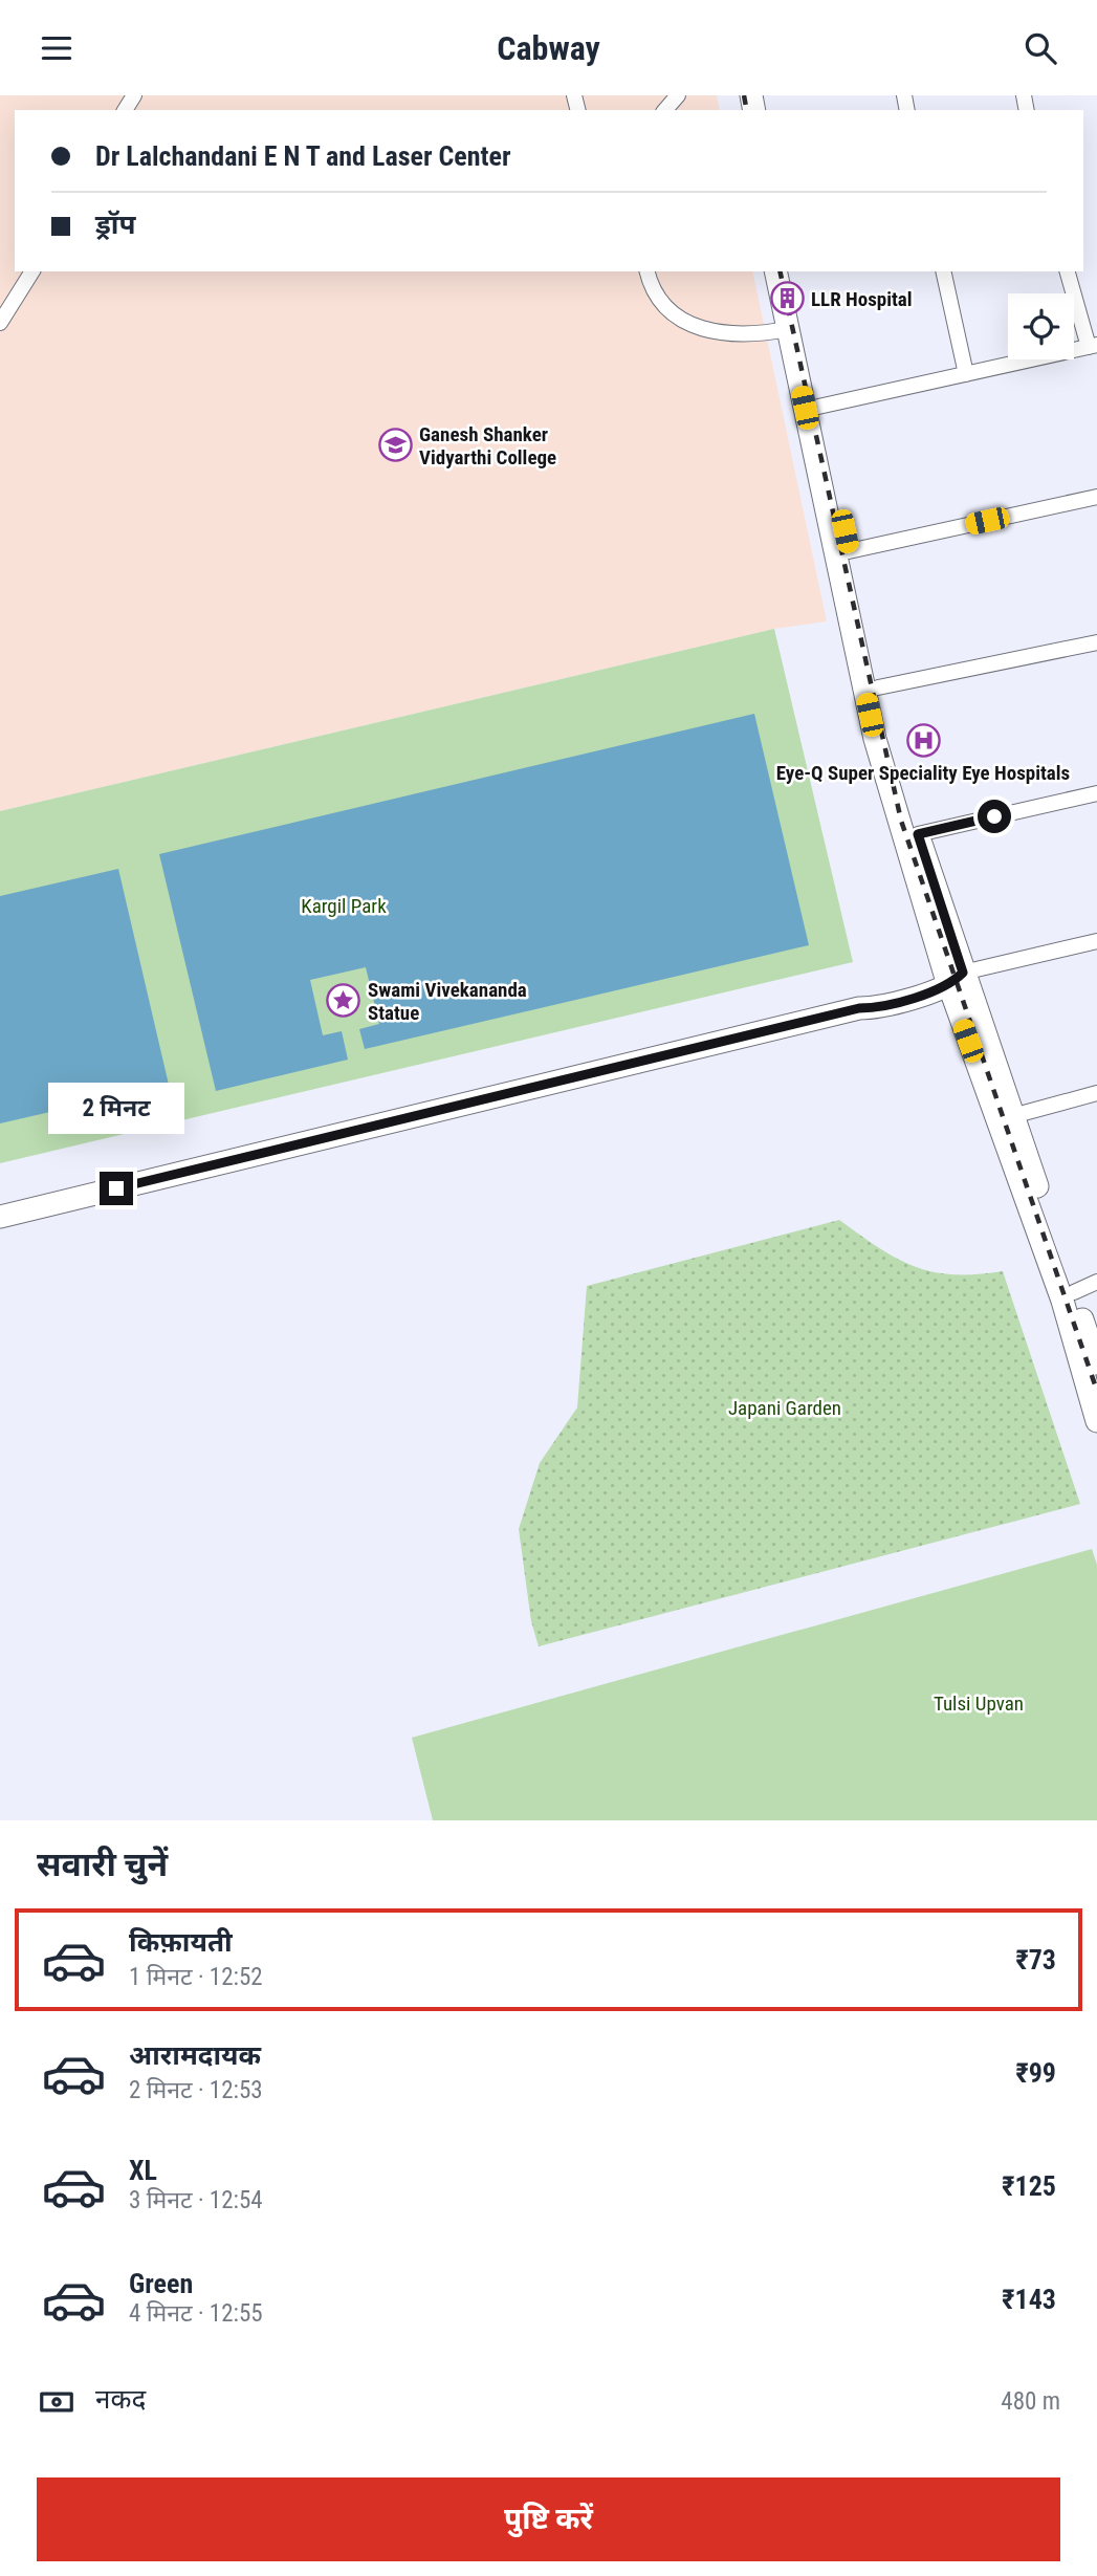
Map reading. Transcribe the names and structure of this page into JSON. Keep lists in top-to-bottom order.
{
  "parks": ["Kargil Park", "Japani Garden", "Tulsi Upvan"],
  "places": {
    "building": ["LLR Hospital"],
    "school or university": ["Ganesh Shanker Vidyarthi College"],
    "hospital": ["Eye-Q Super Speciality Eye Hospitals"],
    "place": ["Swami Vivekananda Statue"]
  },
  "page": {
    "header": "Cabway",
    "banner": ["Dr Lalchandani E N T and Laser Center", "ड्रॉप"],
    "bubble": "2 मिनट",
    "heading": "सवारी चुनें",
    "list": [
      {
        "name": "किफ़ायती",
        "note": "1 मिनट · 12:52",
        "value": "₹73"
      },
      {
        "name": "आरामदायक",
        "note": "2 मिनट · 12:53",
        "value": "₹99"
      },
      {
        "name": "XL",
        "note": "3 मिनट · 12:54",
        "value": "₹125"
      },
      {
        "name": "Green",
        "note": "4 मिनट · 12:55",
        "value": "₹143"
      }
    ],
    "pay": ["नकद", "480 m"],
    "buttons": "पुष्टि करें"
  }
}
